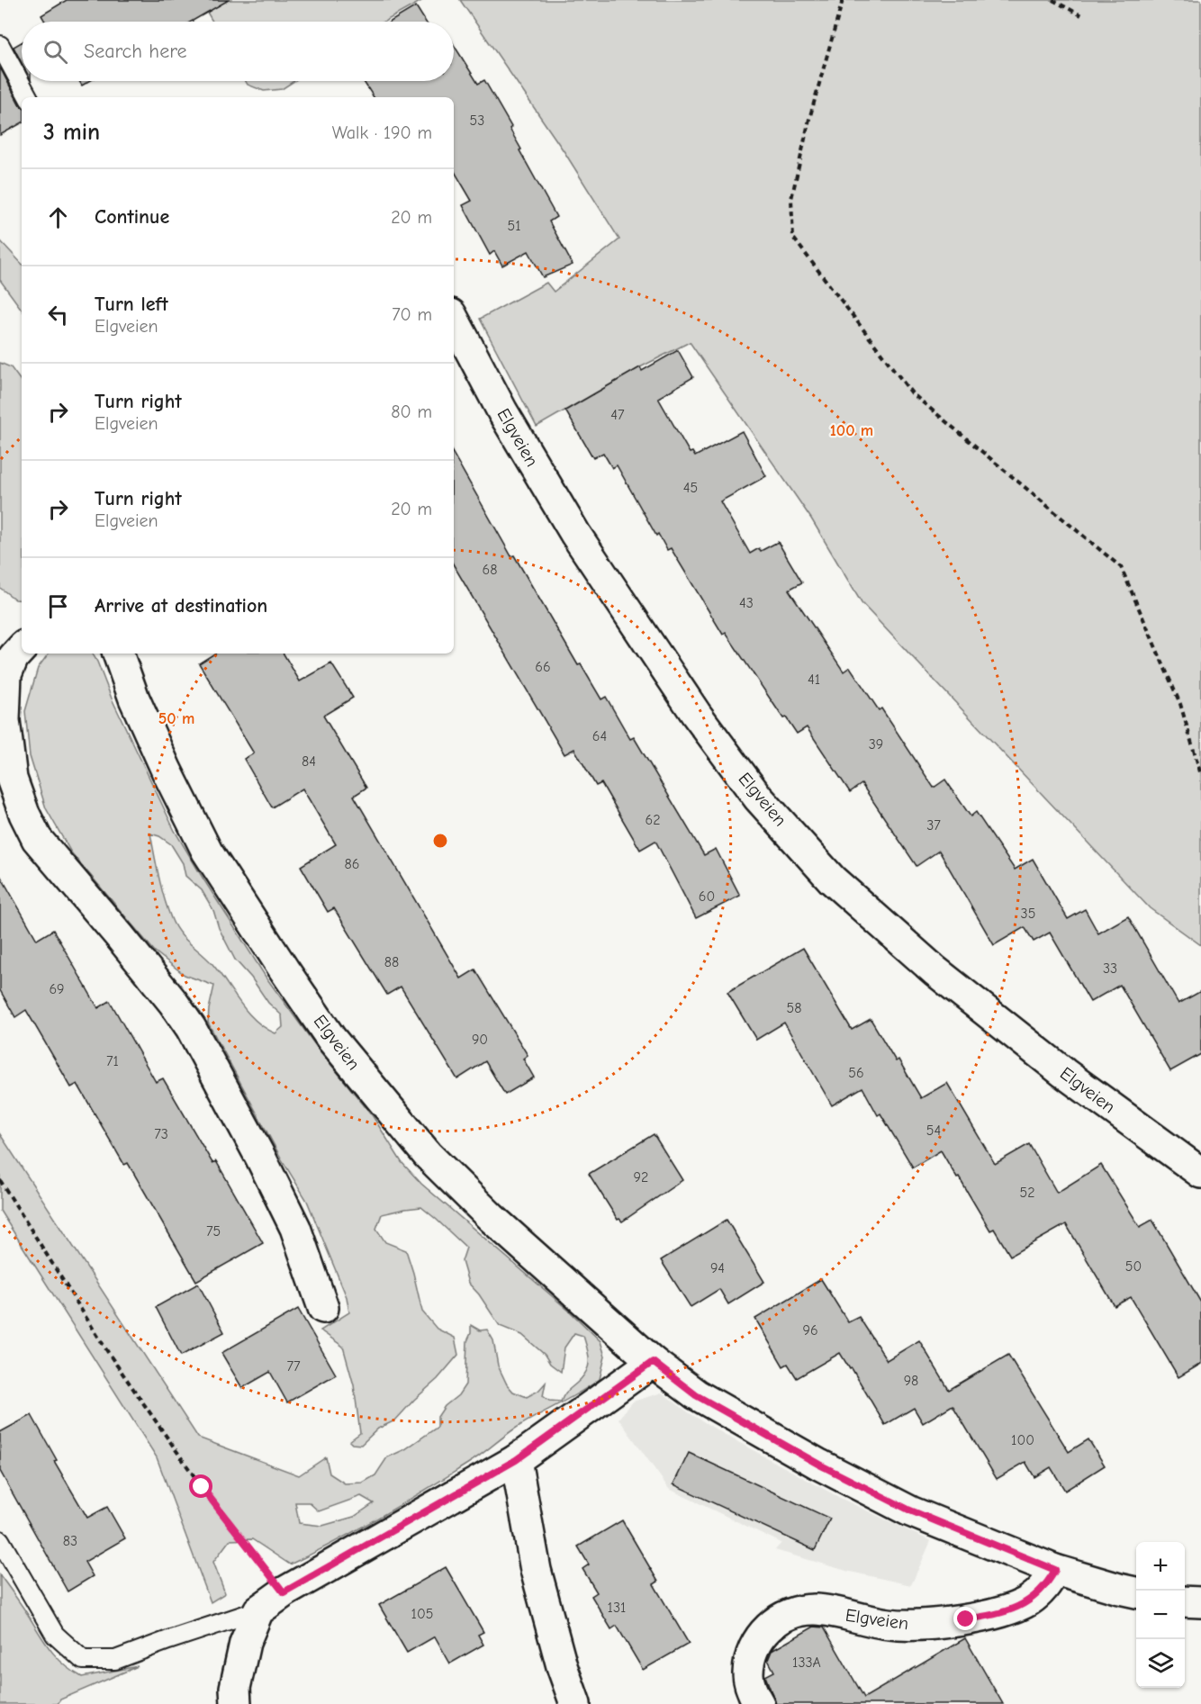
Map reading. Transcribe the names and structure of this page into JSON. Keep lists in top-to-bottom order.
{
  "streets": {
    "street": ["Elgveien"]
  },
  "house_numbers": [
    "53",
    "51",
    "47",
    "45",
    "68",
    "43",
    "66",
    "41",
    "64",
    "39",
    "84",
    "62",
    "37",
    "86",
    "60",
    "35",
    "88",
    "33",
    "69",
    "58",
    "90",
    "71",
    "56",
    "54",
    "73",
    "92",
    "52",
    "75",
    "50",
    "94",
    "96",
    "77",
    "98",
    "100",
    "83",
    "131",
    "105",
    "133A"
  ],
  "page": {
    "search": "Search here",
    "heading": ["3 min", "Walk · 190 m"],
    "list": [
      ["Continue", "20 m"],
      ["Turn left", "Elgveien", "70 m"],
      ["Turn right", "Elgveien", "80 m"],
      ["Turn right", "Elgveien", "20 m"],
      "Arrive at destination"
    ],
    "map_buttons": ["+", "−"]
  },
  "rings": ["100 m", "50 m"]
}
